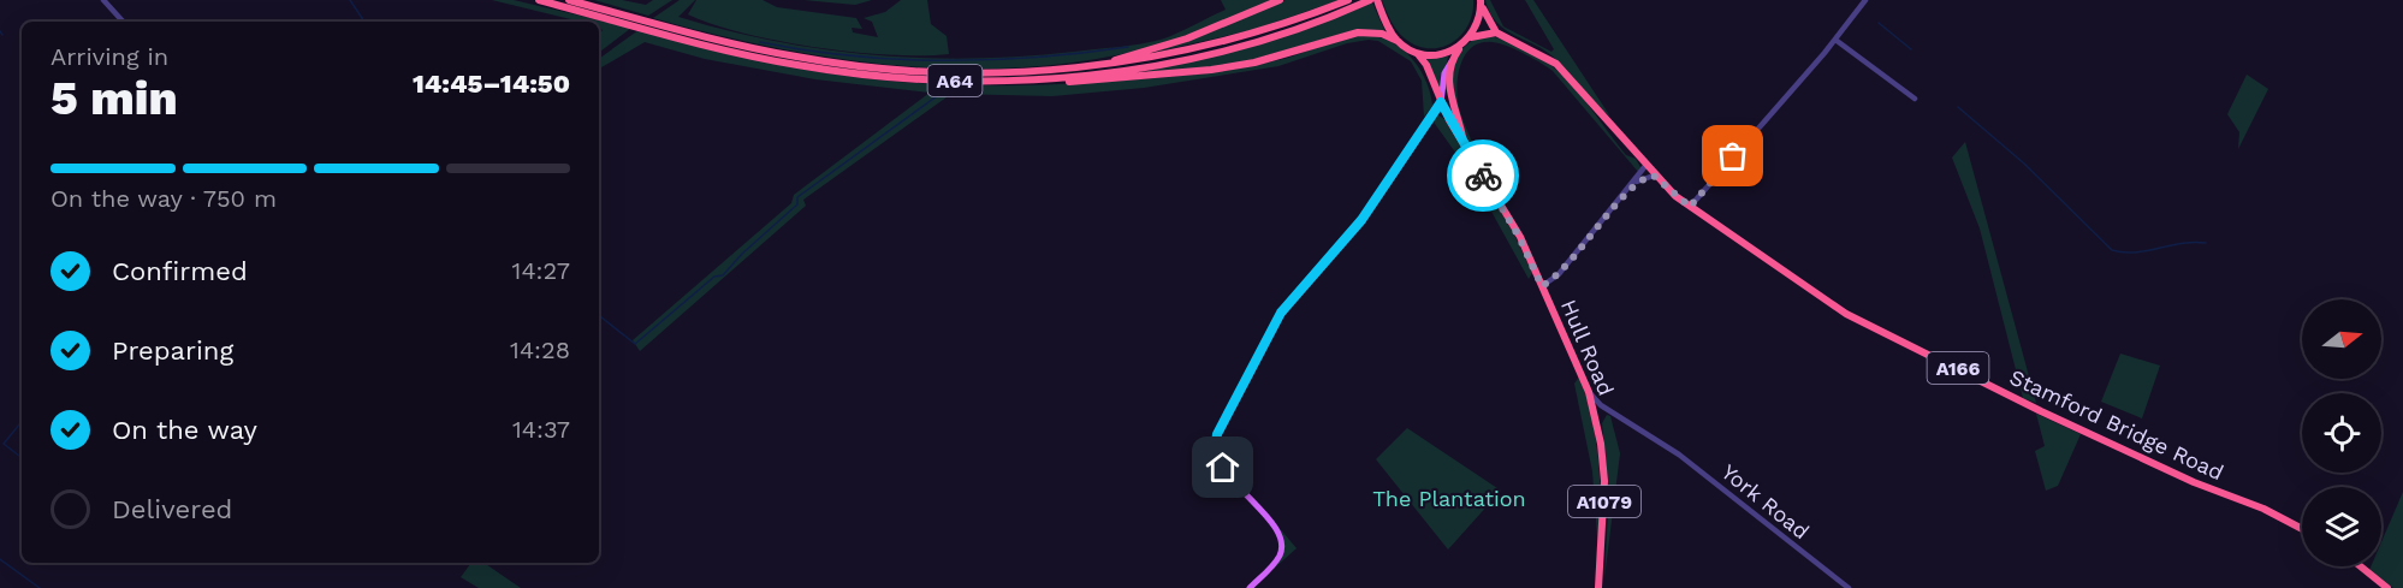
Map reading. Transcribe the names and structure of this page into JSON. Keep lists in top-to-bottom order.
{
  "streets": {
    "highway": [
      "A64",
      "Hull Road",
      "A166",
      "Stamford Bridge Road",
      "A1079"
    ],
    "street": ["York Road"]
  },
  "crossings": [
    ["Hull Road", "York Road"]
  ],
  "parks": ["The Plantation"],
  "north": "right",
  "page": {
    "heading": ["5 min", "Arriving in", "14:45–14:50"],
    "bar": "On the way · 750 m",
    "list": [
      ["Confirmed", "14:27"],
      ["Preparing", "14:28"],
      ["On the way", "14:37"],
      "Delivered"
    ]
  }
}
